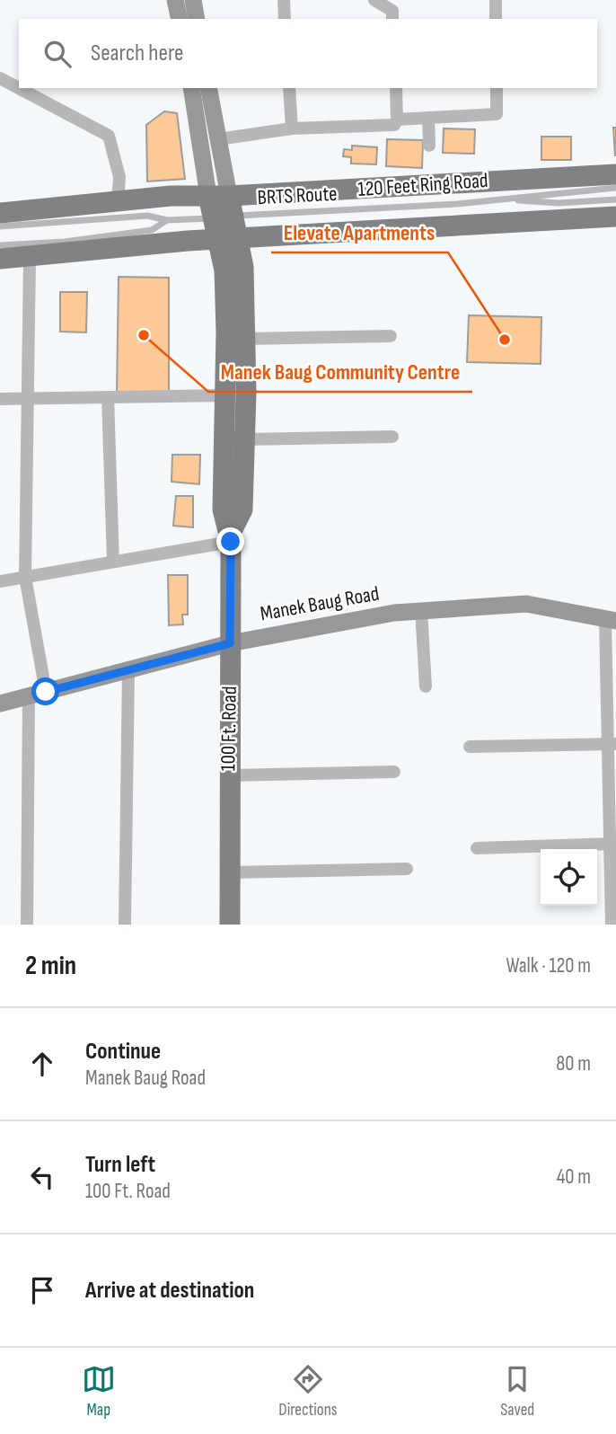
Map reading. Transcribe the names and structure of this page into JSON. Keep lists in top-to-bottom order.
{
  "streets": {
    "main road": ["120 Feet Ring Road", "100 Ft. Road"],
    "street": ["Manek Baug Road"],
    "lane": ["BRTS Route"]
  },
  "crossings": [
    ["120 Feet Ring Road", "100 Ft. Road"],
    ["Manek Baug Road", "100 Ft. Road"]
  ],
  "places": ["Manek Baug Community Centre", "Elevate Apartments"],
  "page": {
    "search": "Search here",
    "heading": ["2 min", "Walk · 120 m"],
    "list": [
      ["Continue", "Manek Baug Road", "80 m"],
      ["Turn left", "100 Ft. Road", "40 m"],
      "Arrive at destination"
    ],
    "nav": ["Map", "Directions", "Saved"]
  }
}
